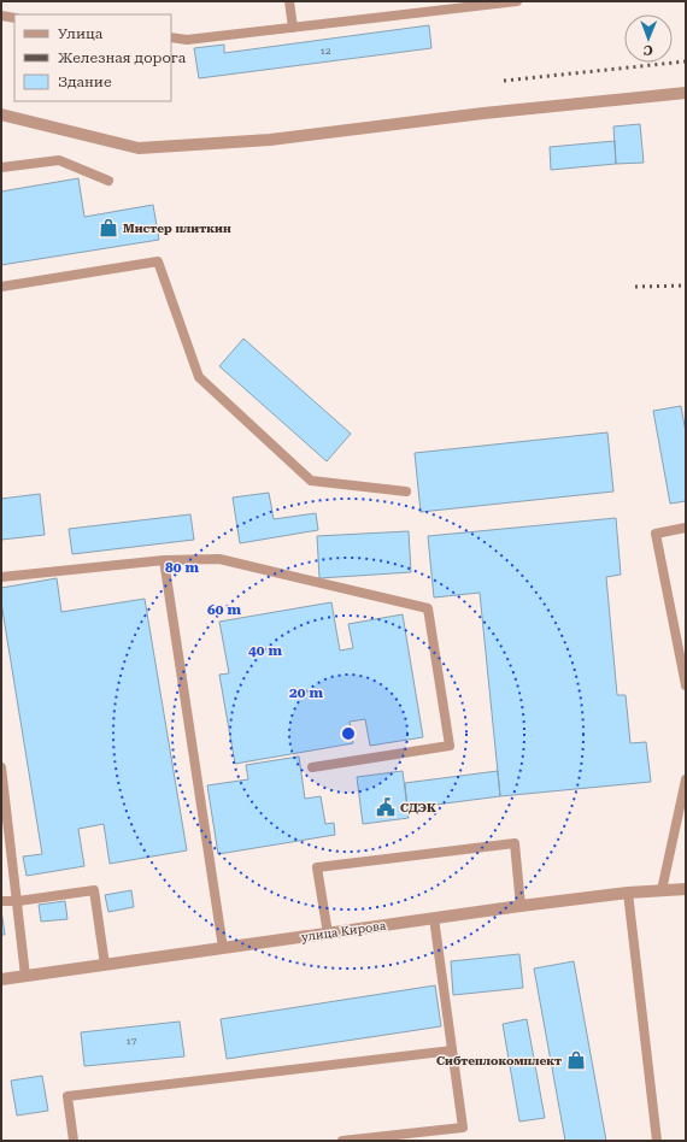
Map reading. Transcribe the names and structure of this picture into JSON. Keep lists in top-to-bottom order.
{
  "streets": {
    "street": ["улица Кирова"]
  },
  "places": {
    "shop": ["Мистер плиткин", "Сибтеплокомплект"],
    "public building": ["СДЭК"]
  },
  "house_numbers": ["12", "17"],
  "legend": ["Улица", "Железная дорога", "Здание"],
  "north": "bottom",
  "rings": [
    "80 m",
    "60 m",
    "40 m",
    "20 m"
  ]
}
